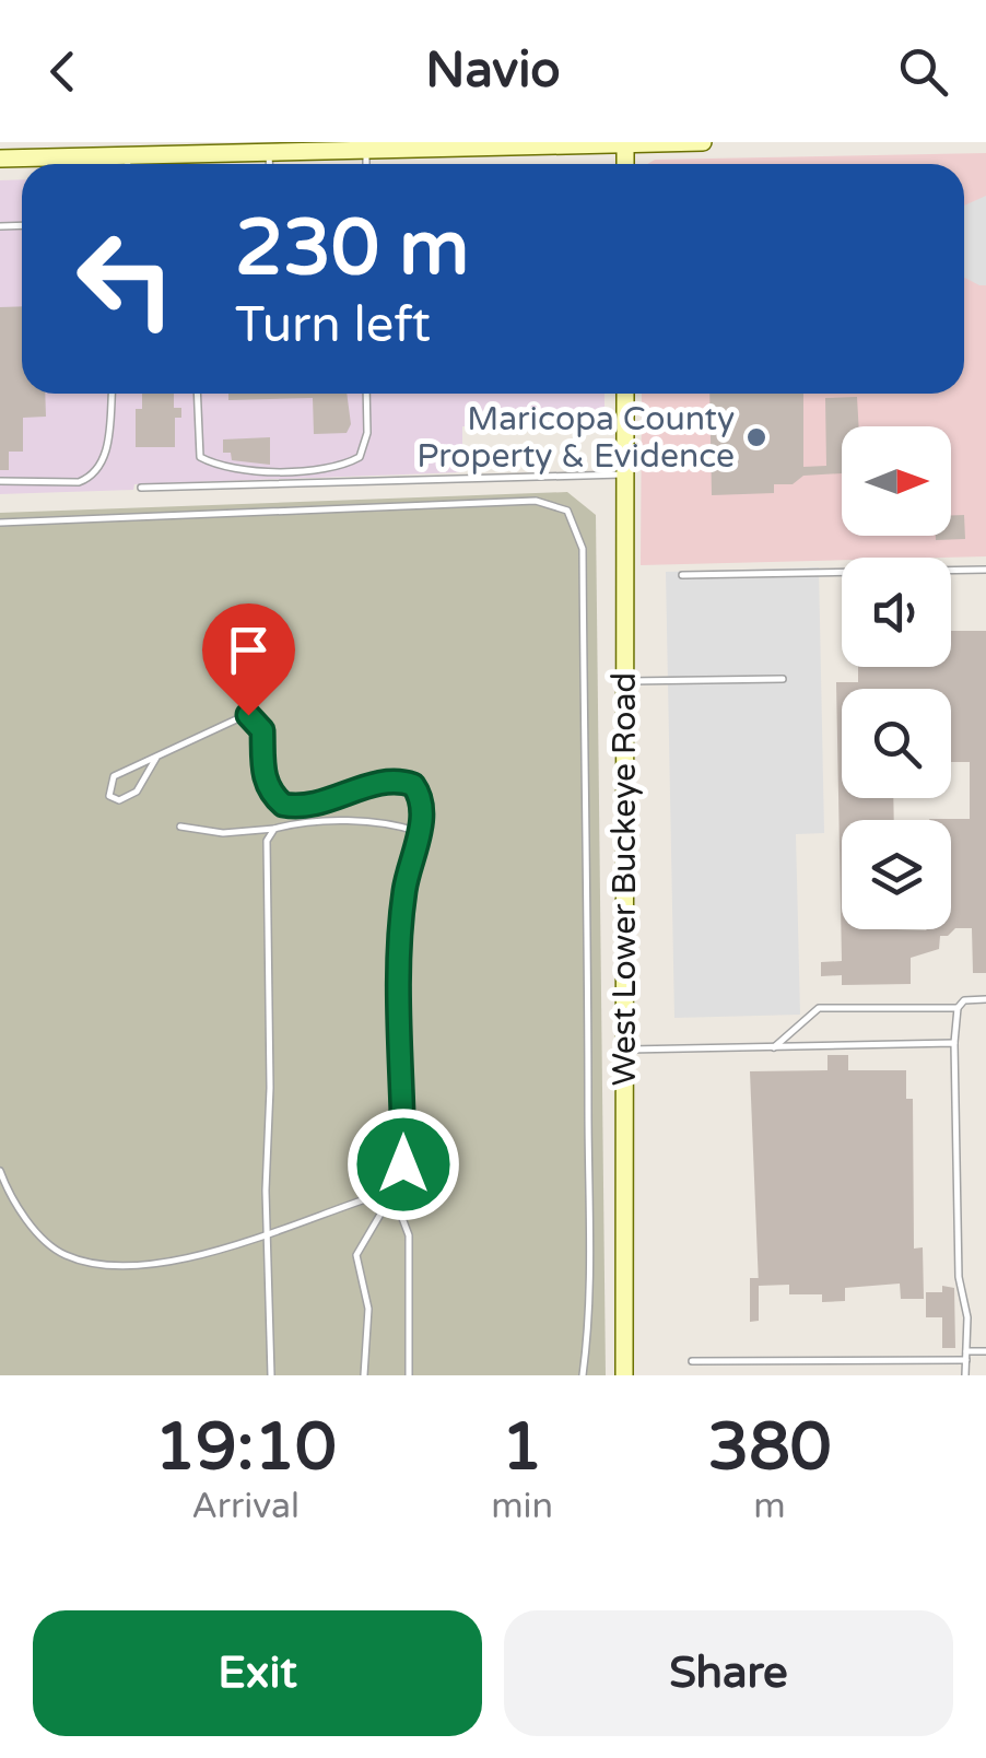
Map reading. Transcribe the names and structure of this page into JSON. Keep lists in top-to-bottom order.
{
  "streets": {
    "main road": ["West Lower Buckeye Road"]
  },
  "places": ["Maricopa County Property & Evidence"],
  "north": "right",
  "page": {
    "header": "Navio",
    "turn": ["230 m", "Turn left"],
    "eta": [
      "19:10",
      "Arrival",
      "1",
      "min",
      "380",
      "m"
    ],
    "buttons": ["Exit", "Share"]
  }
}
